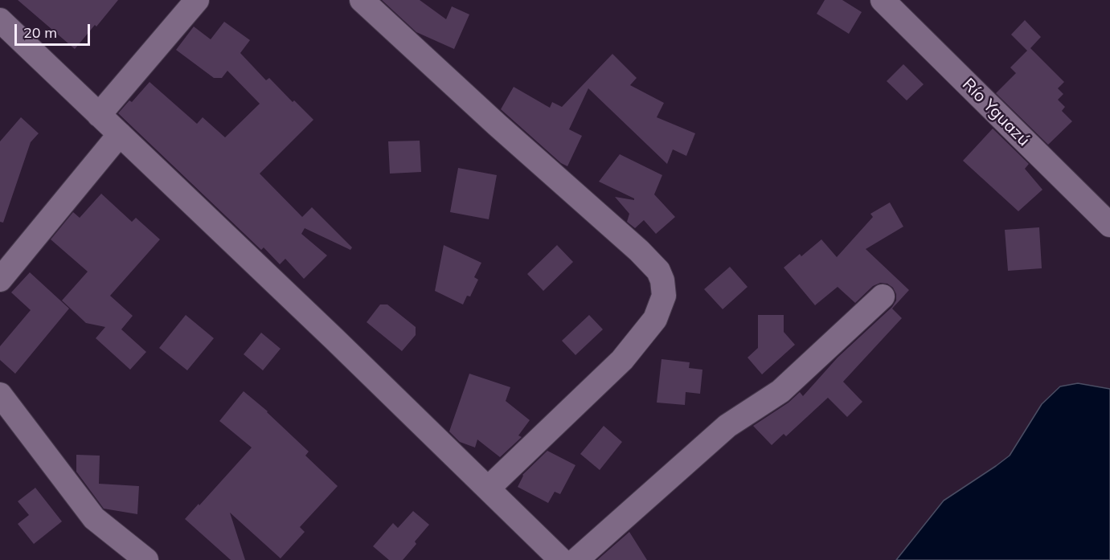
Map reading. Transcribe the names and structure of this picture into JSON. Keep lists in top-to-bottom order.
{
  "streets": {
    "street": ["Río Yguazú"]
  },
  "scale_bar": "20 m"
}
